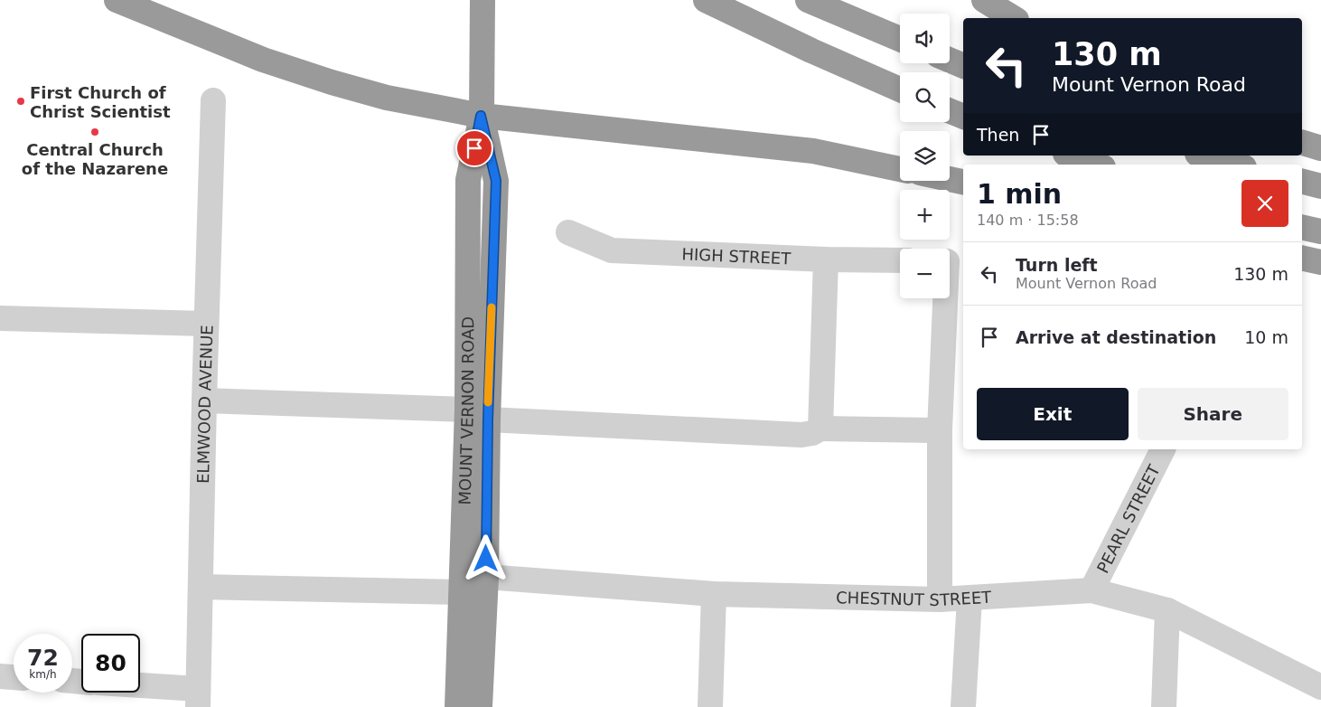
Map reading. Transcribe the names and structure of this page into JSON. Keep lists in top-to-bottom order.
{
  "streets": {
    "highway": ["MOUNT VERNON ROAD"],
    "street": [
      "HIGH STREET",
      "ELMWOOD AVENUE",
      "PEARL STREET",
      "CHESTNUT STREET"
    ]
  },
  "crossings": [
    ["MOUNT VERNON ROAD", "CHESTNUT STREET"],
    ["PEARL STREET", "CHESTNUT STREET"]
  ],
  "places": ["First Church of Christ Scientist", "Central Church of the Nazarene"],
  "page": {
    "map_buttons": ["+", "−"],
    "turn": ["130 m", "Mount Vernon Road"],
    "then": "Then",
    "heading": ["1 min", "140 m · 15:58"],
    "list": [
      {
        "name": "Turn left",
        "note": "Mount Vernon Road",
        "value": "130 m"
      },
      {
        "name": "Arrive at destination",
        "value": "10 m"
      }
    ],
    "buttons": ["Exit", "Share"],
    "speed": "72 km/h",
    "limit": "80"
  }
}
